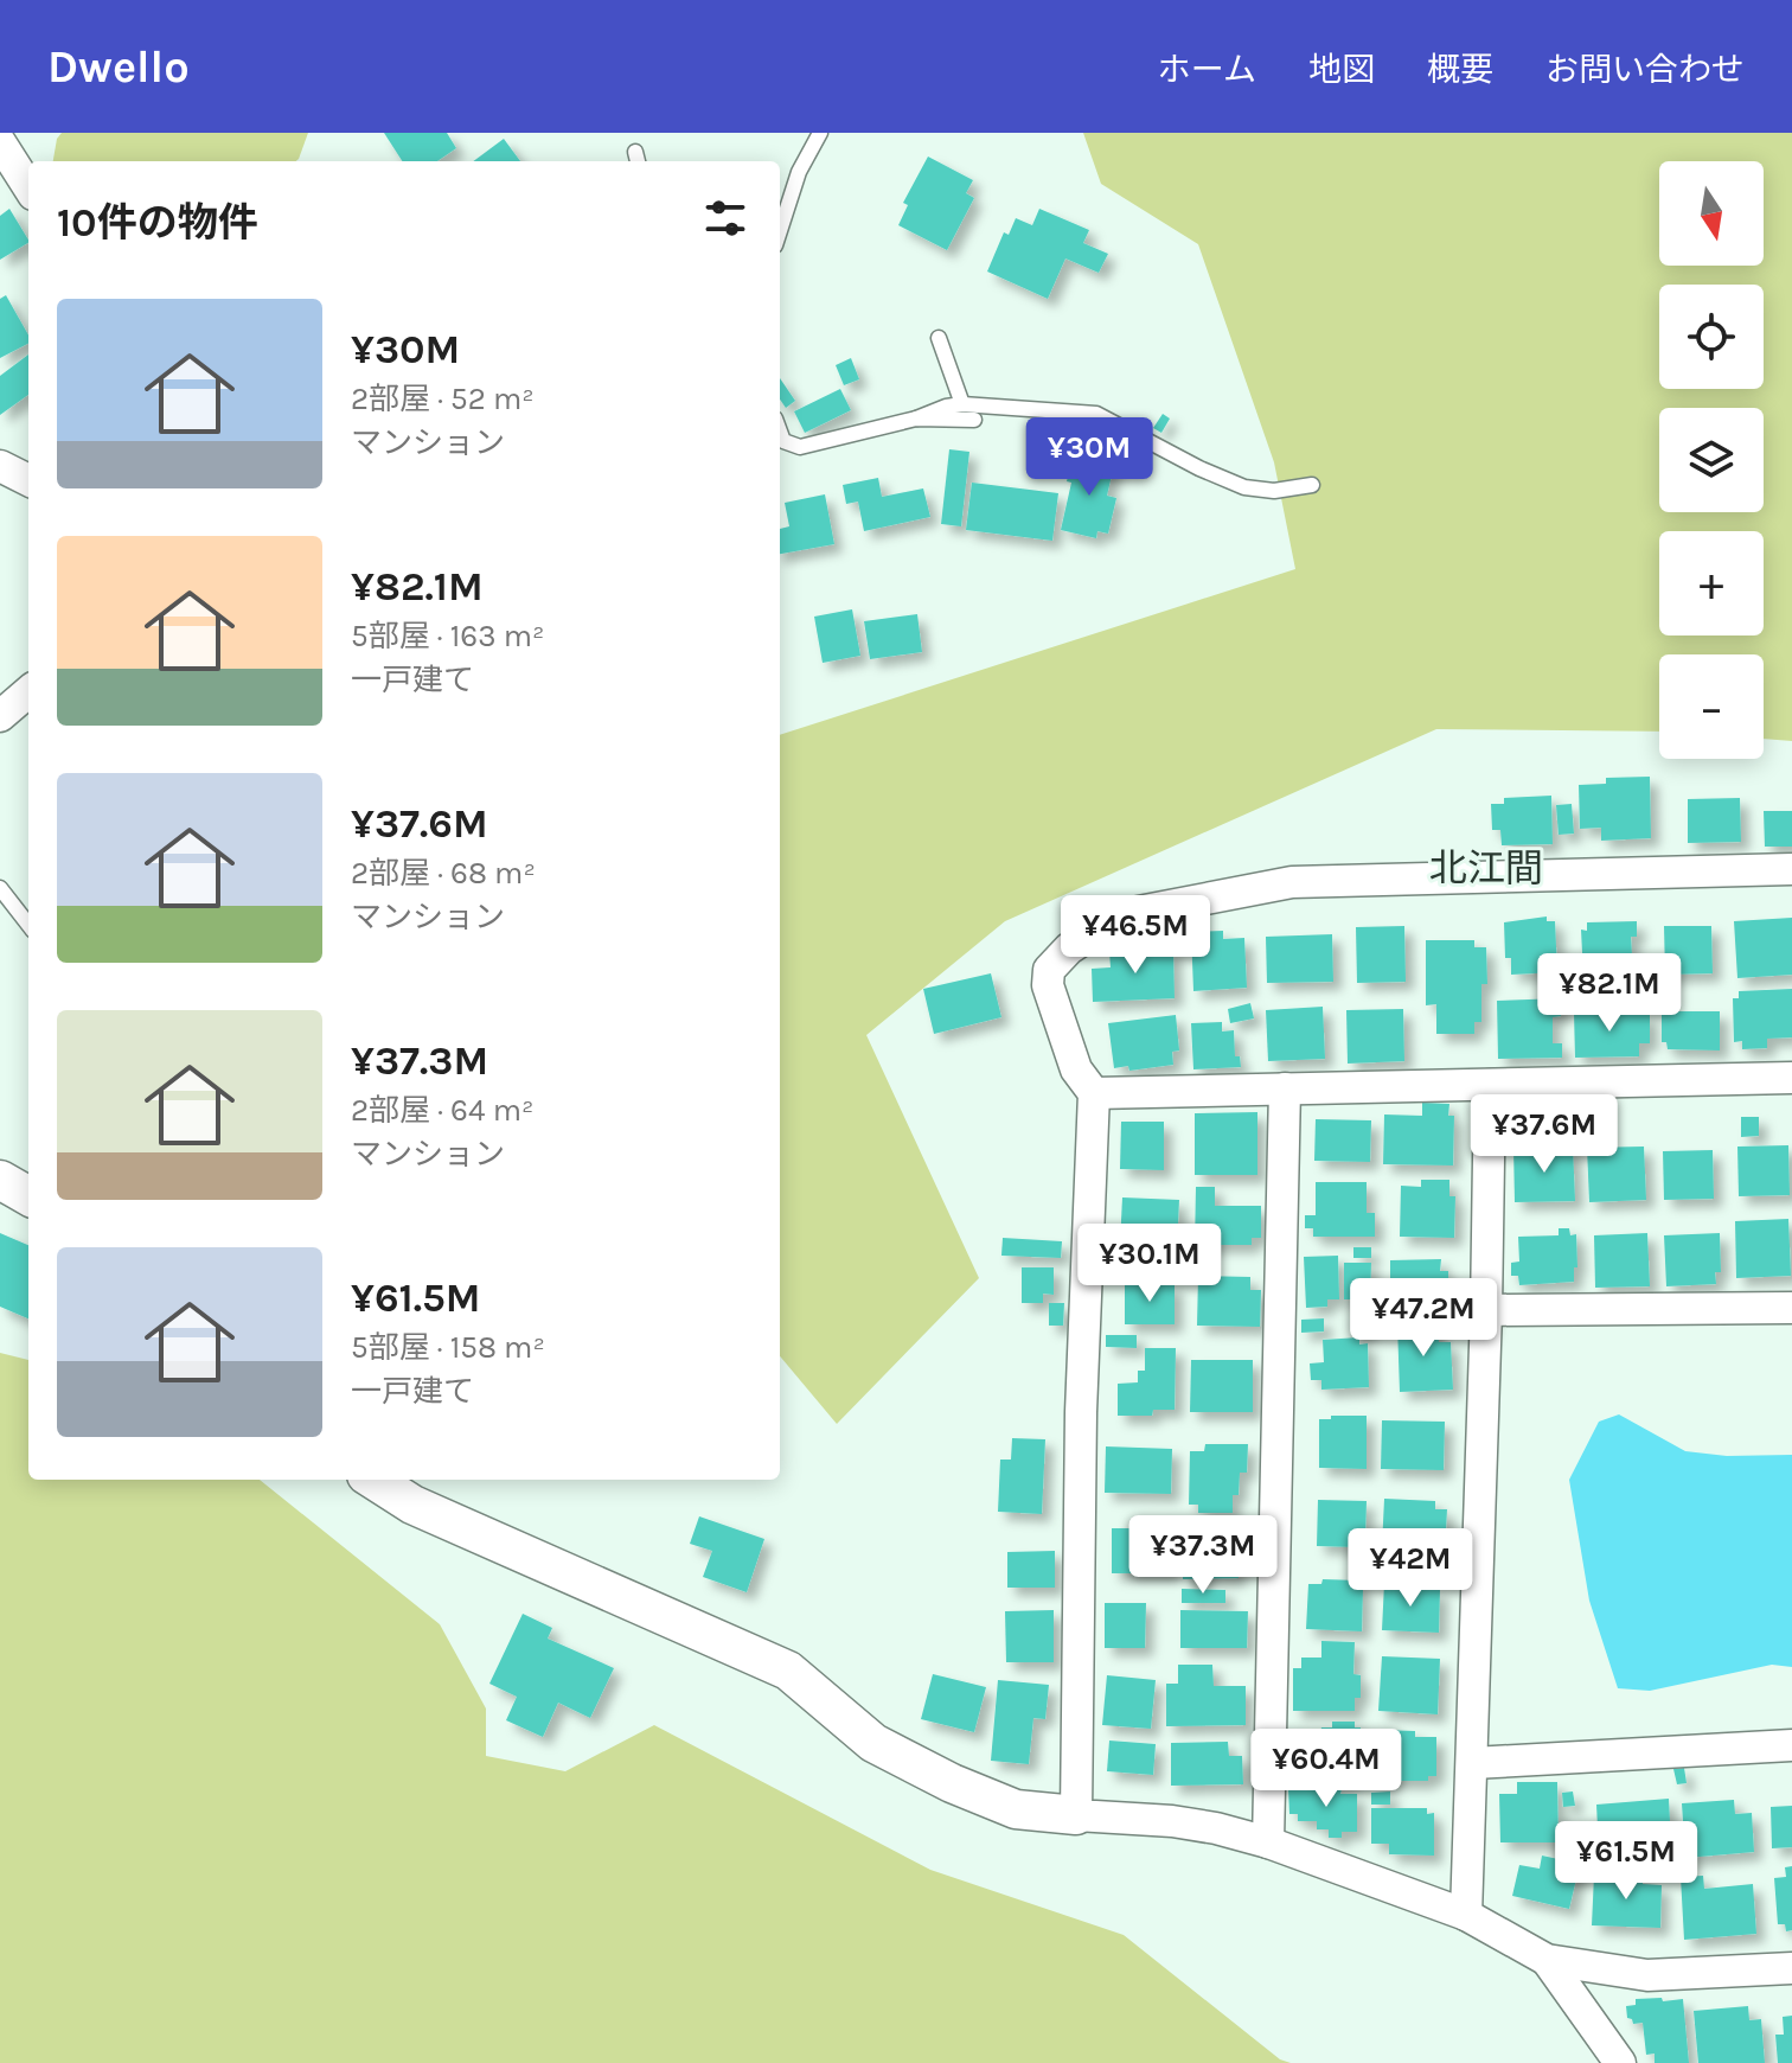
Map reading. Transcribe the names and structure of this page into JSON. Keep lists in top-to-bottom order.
{
  "districts": ["北江間"],
  "north": "bottom",
  "page": {
    "header": "Dwello",
    "nav": [
      "ホーム",
      "地図",
      "概要",
      "お問い合わせ"
    ],
    "map_buttons": ["+", "−"],
    "heading": "10件の物件",
    "list": [
      {
        "name": "¥30M",
        "note": "2部屋 · 52 m² · マンション"
      },
      {
        "name": "¥82.1M",
        "note": "5部屋 · 163 m² · 一戸建て"
      },
      {
        "name": "¥37.6M",
        "note": "2部屋 · 68 m² · マンション"
      },
      {
        "name": "¥37.3M",
        "note": "2部屋 · 64 m² · マンション"
      },
      {
        "name": "¥61.5M",
        "note": "5部屋 · 158 m² · 一戸建て"
      }
    ],
    "price": [
      "¥30M",
      "¥46.5M",
      "¥82.1M",
      "¥37.6M",
      "¥30.1M",
      "¥47.2M",
      "¥37.3M",
      "¥42M",
      "¥60.4M",
      "¥61.5M"
    ]
  }
}
